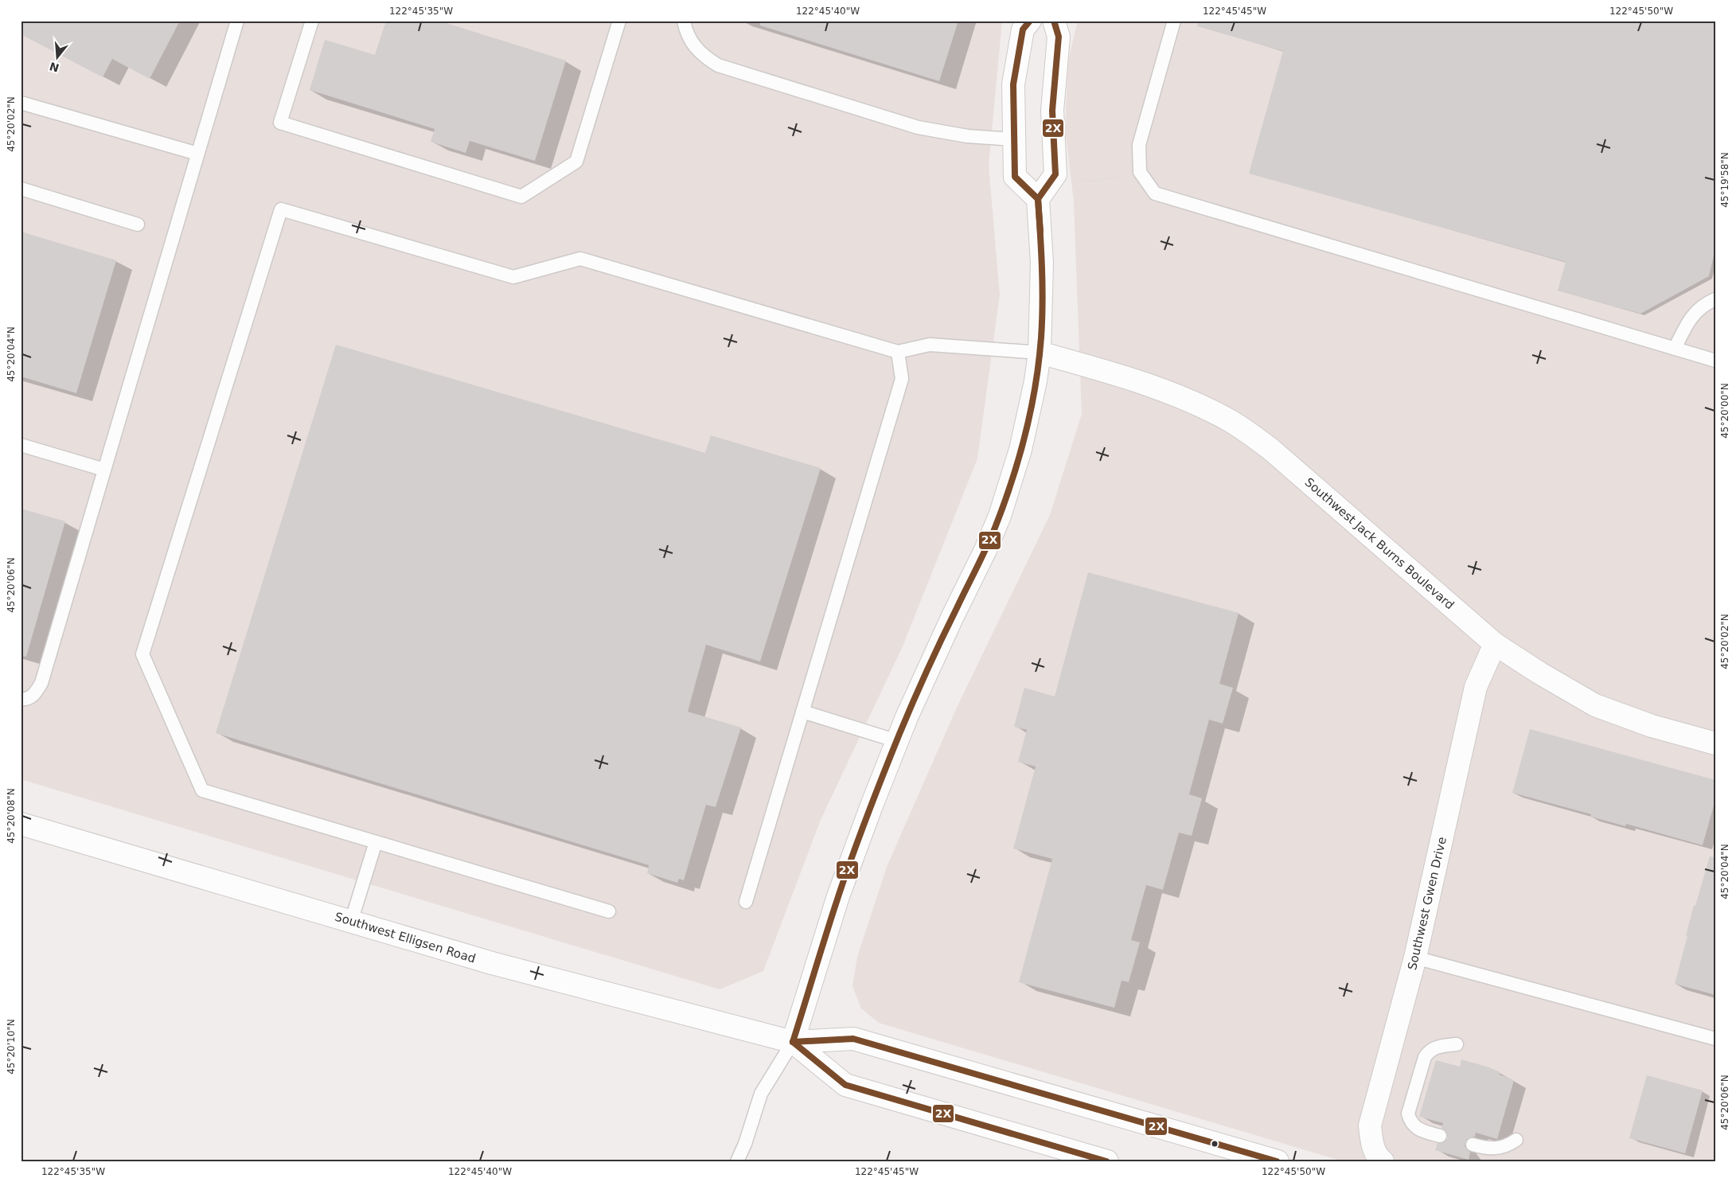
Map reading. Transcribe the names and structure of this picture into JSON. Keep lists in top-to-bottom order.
{
  "streets": {
    "street": ["Southwest Jack Burns Boulevard", "Southwest Gwen Drive", "Southwest Elligsen Road"]
  },
  "crossings": [
    ["Southwest Jack Burns Boulevard", "Southwest Gwen Drive"]
  ],
  "lines": ["transit line 2X"],
  "north": "bottom",
  "coordinates": [
    "122°45'35\"W",
    "122°45'40\"W",
    "122°45'45\"W",
    "122°45'50\"W",
    "45°20'02\"N",
    "45°19'58\"N",
    "45°20'04\"N",
    "45°20'00\"N",
    "45°20'06\"N",
    "45°20'08\"N",
    "45°20'10\"N"
  ]
}
